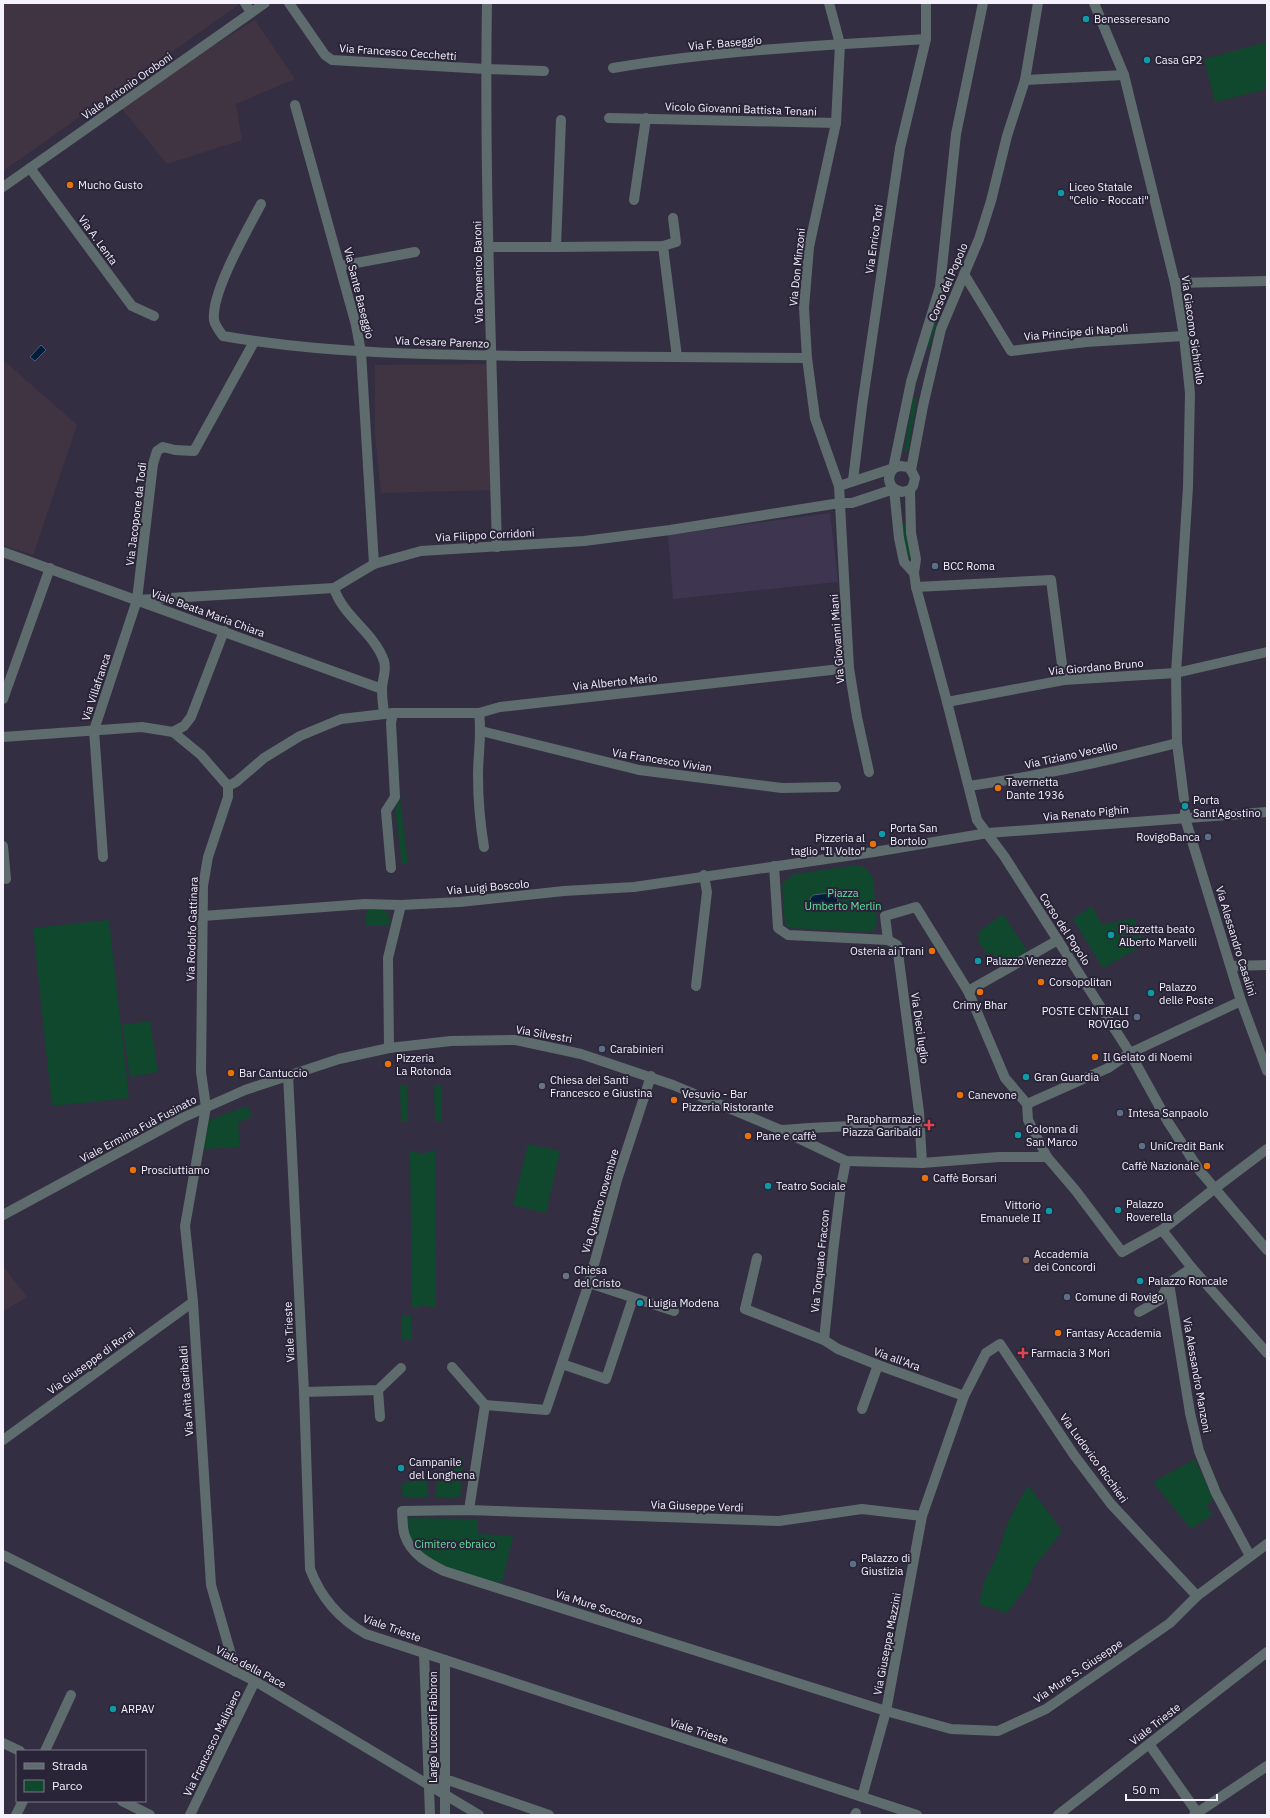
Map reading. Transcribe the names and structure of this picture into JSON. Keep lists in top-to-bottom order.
{
  "streets": {
    "street": [
      "Via F. Baseggio",
      "Via Francesco Cecchetti",
      "Viale Antonio Oroboni",
      "Vicolo Giovanni Battista Tenani",
      "Via Enrico Toti",
      "Via A. Lenta",
      "Via Don Minzoni",
      "Via Domenico Baroni",
      "Corso del Popolo",
      "Via Sante Baseggio",
      "Via Giacomo Sichirollo",
      "Via Principe di Napoli",
      "Via Cesare Parenzo",
      "Via Jacopone da Todi",
      "Via Filippo Corridoni",
      "Viale Beata Maria Chiara",
      "Via Giovanni Miani",
      "Via Giordano Bruno",
      "Via Alberto Mario",
      "Via Villafranca",
      "Via Tiziano Vecellio",
      "Via Francesco Vivian",
      "Via Renato Pighin",
      "Via Luigi Boscolo",
      "Via Rodolfo Gattinara",
      "Via Alessandro Casalini",
      "Via Dieci luglio",
      "Via Silvestri",
      "Viale Erminia Fuà Fusinato",
      "Via Quattro novembre",
      "Via Torquato Fraccon",
      "Viale Trieste",
      "Via all'Ara",
      "Via Giuseppe di Rorai",
      "Via Alessandro Manzoni",
      "Via Anita Garibaldi",
      "Via Ludovico Ricchieri",
      "Via Giuseppe Verdi",
      "Via Mure Soccorso",
      "Via Giuseppe Mazzini",
      "Viale della Pace",
      "Via Mure S. Giuseppe",
      "Largo Luccotti Fabbron",
      "Via Francesco Malipiero"
    ]
  },
  "crossings": [
    ["Via F. Baseggio", "Via Enrico Toti"],
    ["Via F. Baseggio", "Via Don Minzoni"],
    ["Via Francesco Cecchetti", "Via Domenico Baroni"],
    ["Viale Antonio Oroboni", "Via A. Lenta"],
    ["Vicolo Giovanni Battista Tenani", "Via Don Minzoni"],
    ["Via Don Minzoni", "Via Cesare Parenzo"],
    ["Via Don Minzoni", "Via Giovanni Miani"],
    ["Via Domenico Baroni", "Via Cesare Parenzo"],
    ["Via Domenico Baroni", "Via Filippo Corridoni"],
    ["Corso del Popolo", "Via Principe di Napoli"],
    ["Corso del Popolo", "Via Filippo Corridoni"],
    ["Corso del Popolo", "Via Giordano Bruno"],
    ["Corso del Popolo", "Via Tiziano Vecellio"],
    ["Corso del Popolo", "Via Renato Pighin"],
    ["Via Sante Baseggio", "Via Cesare Parenzo"],
    ["Via Sante Baseggio", "Via Filippo Corridoni"],
    ["Via Giacomo Sichirollo", "Via Principe di Napoli"],
    ["Via Giacomo Sichirollo", "Via Giordano Bruno"],
    ["Via Giacomo Sichirollo", "Via Tiziano Vecellio"],
    ["Via Cesare Parenzo", "Via Jacopone da Todi"],
    ["Via Jacopone da Todi", "Via Filippo Corridoni"],
    ["Via Jacopone da Todi", "Viale Beata Maria Chiara"],
    ["Via Jacopone da Todi", "Via Villafranca"],
    ["Via Filippo Corridoni", "Viale Beata Maria Chiara"],
    ["Via Filippo Corridoni", "Via Giovanni Miani"],
    ["Via Filippo Corridoni", "Via Villafranca"],
    ["Viale Beata Maria Chiara", "Via Villafranca"],
    ["Via Giovanni Miani", "Via Alberto Mario"],
    ["Via Renato Pighin", "Via Luigi Boscolo"],
    ["Via Renato Pighin", "Via Alessandro Casalini"],
    ["Via Luigi Boscolo", "Via Rodolfo Gattinara"],
    ["Via Rodolfo Gattinara", "Viale Erminia Fuà Fusinato"],
    ["Via Rodolfo Gattinara", "Via Anita Garibaldi"],
    ["Via Silvestri", "Viale Erminia Fuà Fusinato"],
    ["Via Silvestri", "Via Quattro novembre"],
    ["Via Silvestri", "Via Torquato Fraccon"],
    ["Via Silvestri", "Viale Trieste"],
    ["Viale Erminia Fuà Fusinato", "Viale Trieste"],
    ["Viale Erminia Fuà Fusinato", "Via Anita Garibaldi"],
    ["Via Torquato Fraccon", "Via all'Ara"],
    ["Viale Trieste", "Via Giuseppe Mazzini"],
    ["Viale Trieste", "Largo Luccotti Fabbron"],
    ["Via all'Ara", "Via Giuseppe Mazzini"],
    ["Via Giuseppe di Rorai", "Via Anita Garibaldi"],
    ["Via Alessandro Manzoni", "Via Mure S. Giuseppe"],
    ["Via Anita Garibaldi", "Viale della Pace"],
    ["Via Ludovico Ricchieri", "Via Giuseppe Mazzini"],
    ["Via Ludovico Ricchieri", "Via Mure S. Giuseppe"],
    ["Via Giuseppe Verdi", "Via Mure Soccorso"],
    ["Via Giuseppe Verdi", "Via Giuseppe Mazzini"],
    ["Via Mure Soccorso", "Via Giuseppe Mazzini"],
    ["Via Mure Soccorso", "Via Mure S. Giuseppe"],
    ["Via Giuseppe Mazzini", "Via Mure S. Giuseppe"],
    ["Viale della Pace", "Largo Luccotti Fabbron"],
    ["Viale della Pace", "Via Francesco Malipiero"]
  ],
  "parks": ["Piazza Umberto Merlin", "Cimitero ebraico"],
  "places": {
    "other": [
      "Benesseresano",
      "Casa GP2",
      "Mucho Gusto",
      "Liceo Statale \"Celio - Roccati\"",
      "BCC Roma",
      "Tavernetta Dante 1936",
      "Porta Sant'Agostino",
      "Porta San Bortolo",
      "RovigoBanca",
      "Pizzeria al taglio \"Il Volto\"",
      "Piazzetta beato Alberto Marvelli",
      "Osteria ai Trani",
      "Palazzo Venezze",
      "Corsopolitan",
      "Crimy Bhar",
      "Palazzo delle Poste",
      "POSTE CENTRALI ROVIGO",
      "Carabinieri",
      "Il Gelato di Noemi",
      "Pizzeria La Rotonda",
      "Bar Cantuccio",
      "Gran Guardia",
      "Chiesa dei Santi Francesco e Giustina",
      "Canevone",
      "Vesuvio - Bar Pizzeria Ristorante",
      "Intesa Sanpaolo",
      "Colonna di San Marco",
      "Pane e caffè",
      "UniCredit Bank",
      "Caffè Nazionale",
      "Prosciuttiamo",
      "Caffè Borsari",
      "Teatro Sociale",
      "Palazzo Roverella",
      "Vittorio Emanuele II",
      "Accademia dei Concordi",
      "Chiesa del Cristo",
      "Palazzo Roncale",
      "Comune di Rovigo",
      "Luigia Modena",
      "Fantasy Accademia",
      "Campanile del Longhena",
      "Palazzo di Giustizia",
      "ARPAV"
    ],
    "health": ["Parapharmazie Piazza Garibaldi", "Farmacia 3 Mori"]
  },
  "legend": ["Strada", "Parco"],
  "scale_bar": "50 m"
}
